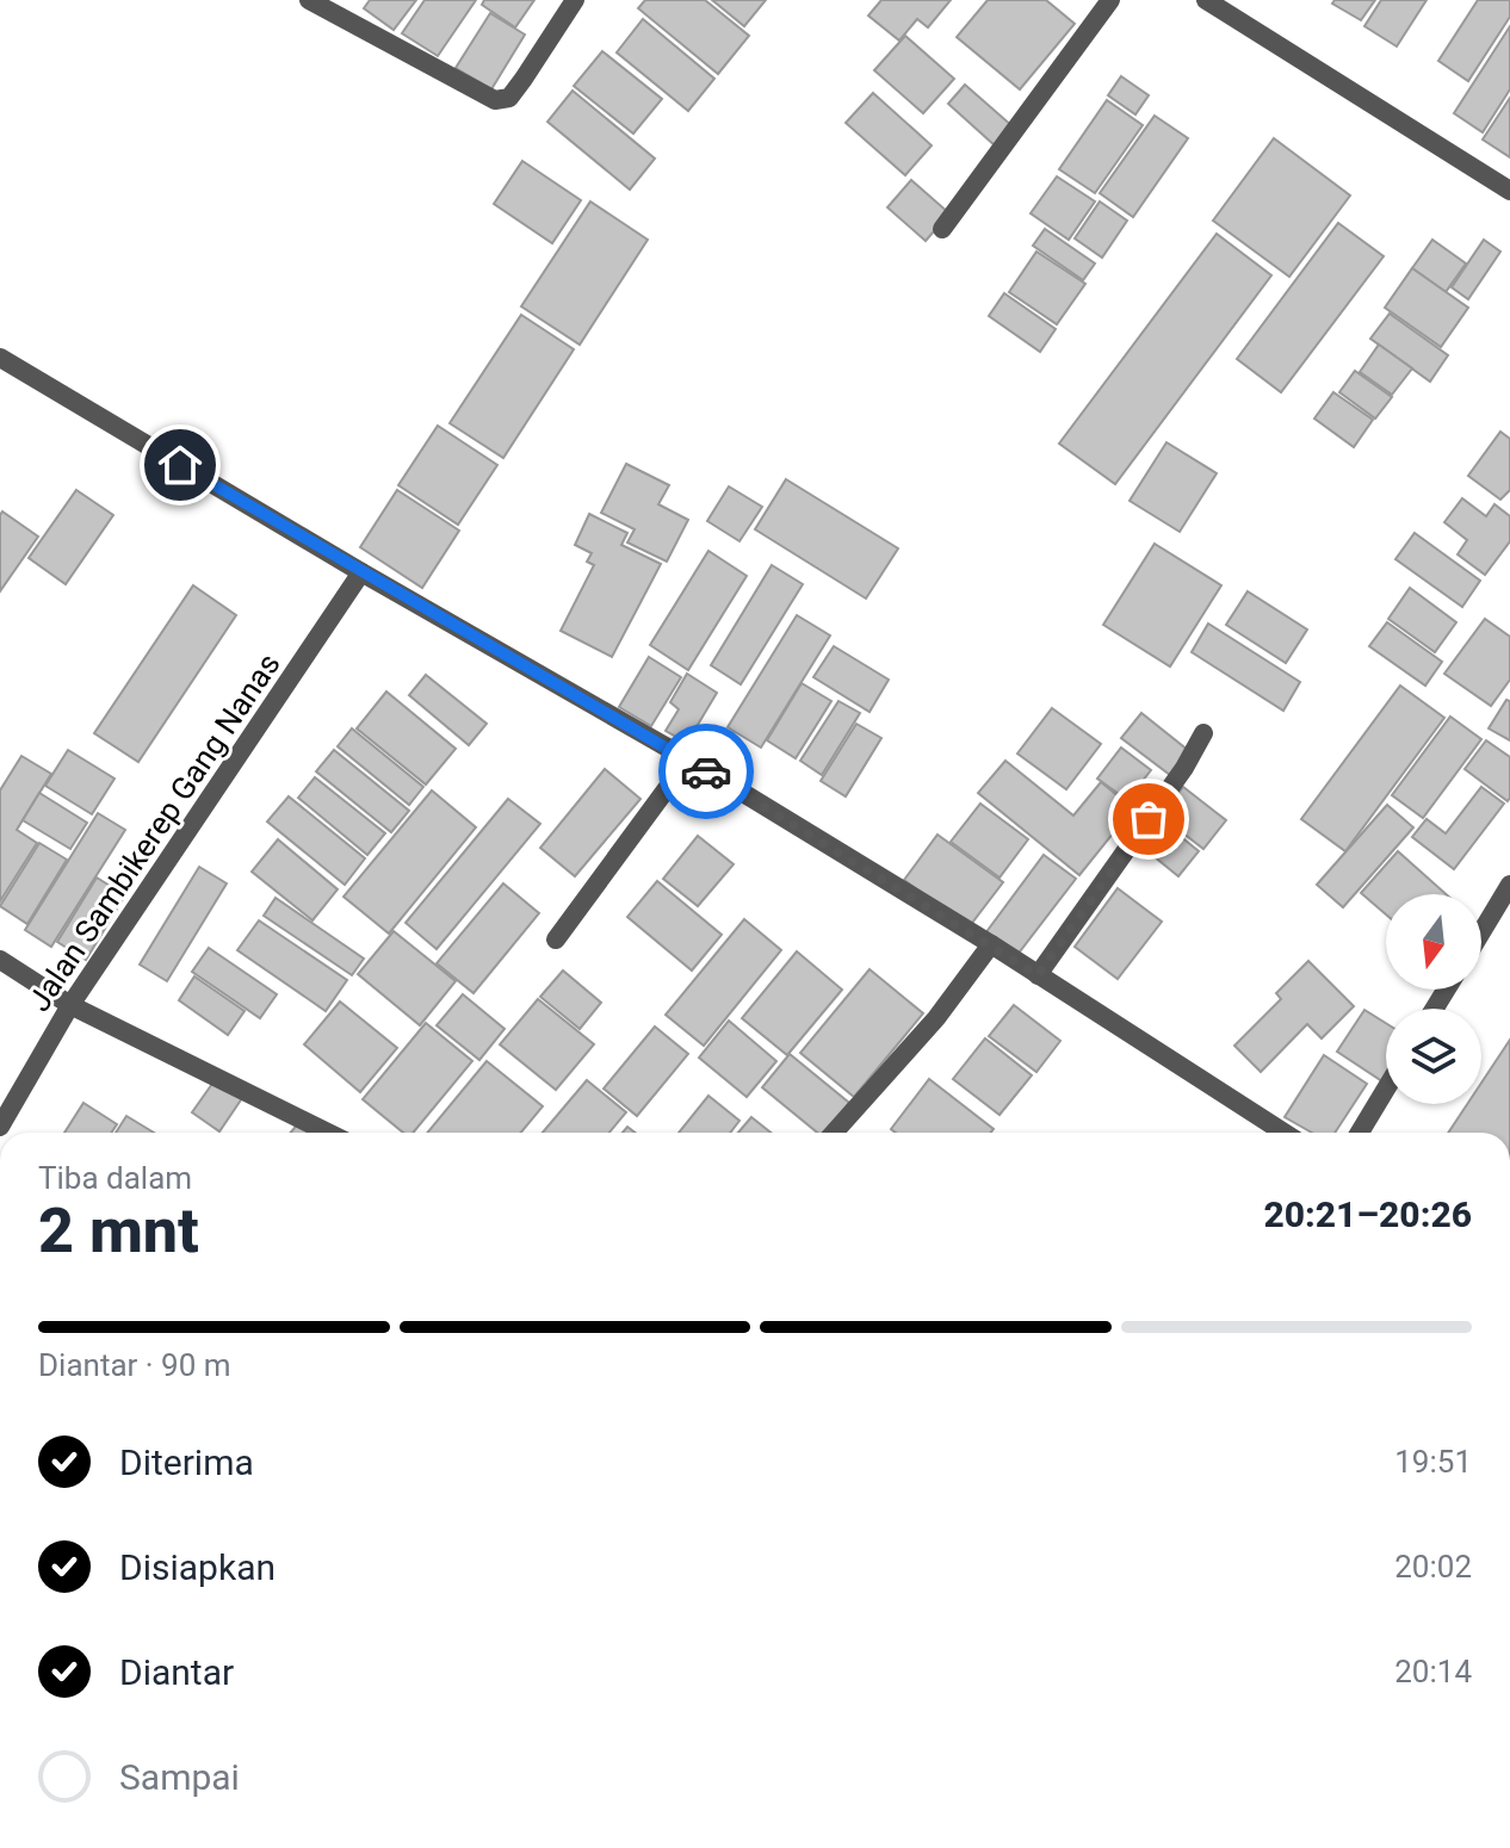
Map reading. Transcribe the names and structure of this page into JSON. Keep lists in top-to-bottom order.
{
  "streets": {
    "street": ["Jalan Sambikerep Gang Nanas"]
  },
  "north": "bottom",
  "page": {
    "heading": ["2 mnt", "Tiba dalam", "20:21–20:26"],
    "bar": "Diantar · 90 m",
    "list": [
      ["Diterima", "19:51"],
      ["Disiapkan", "20:02"],
      ["Diantar", "20:14"],
      "Sampai"
    ]
  }
}
